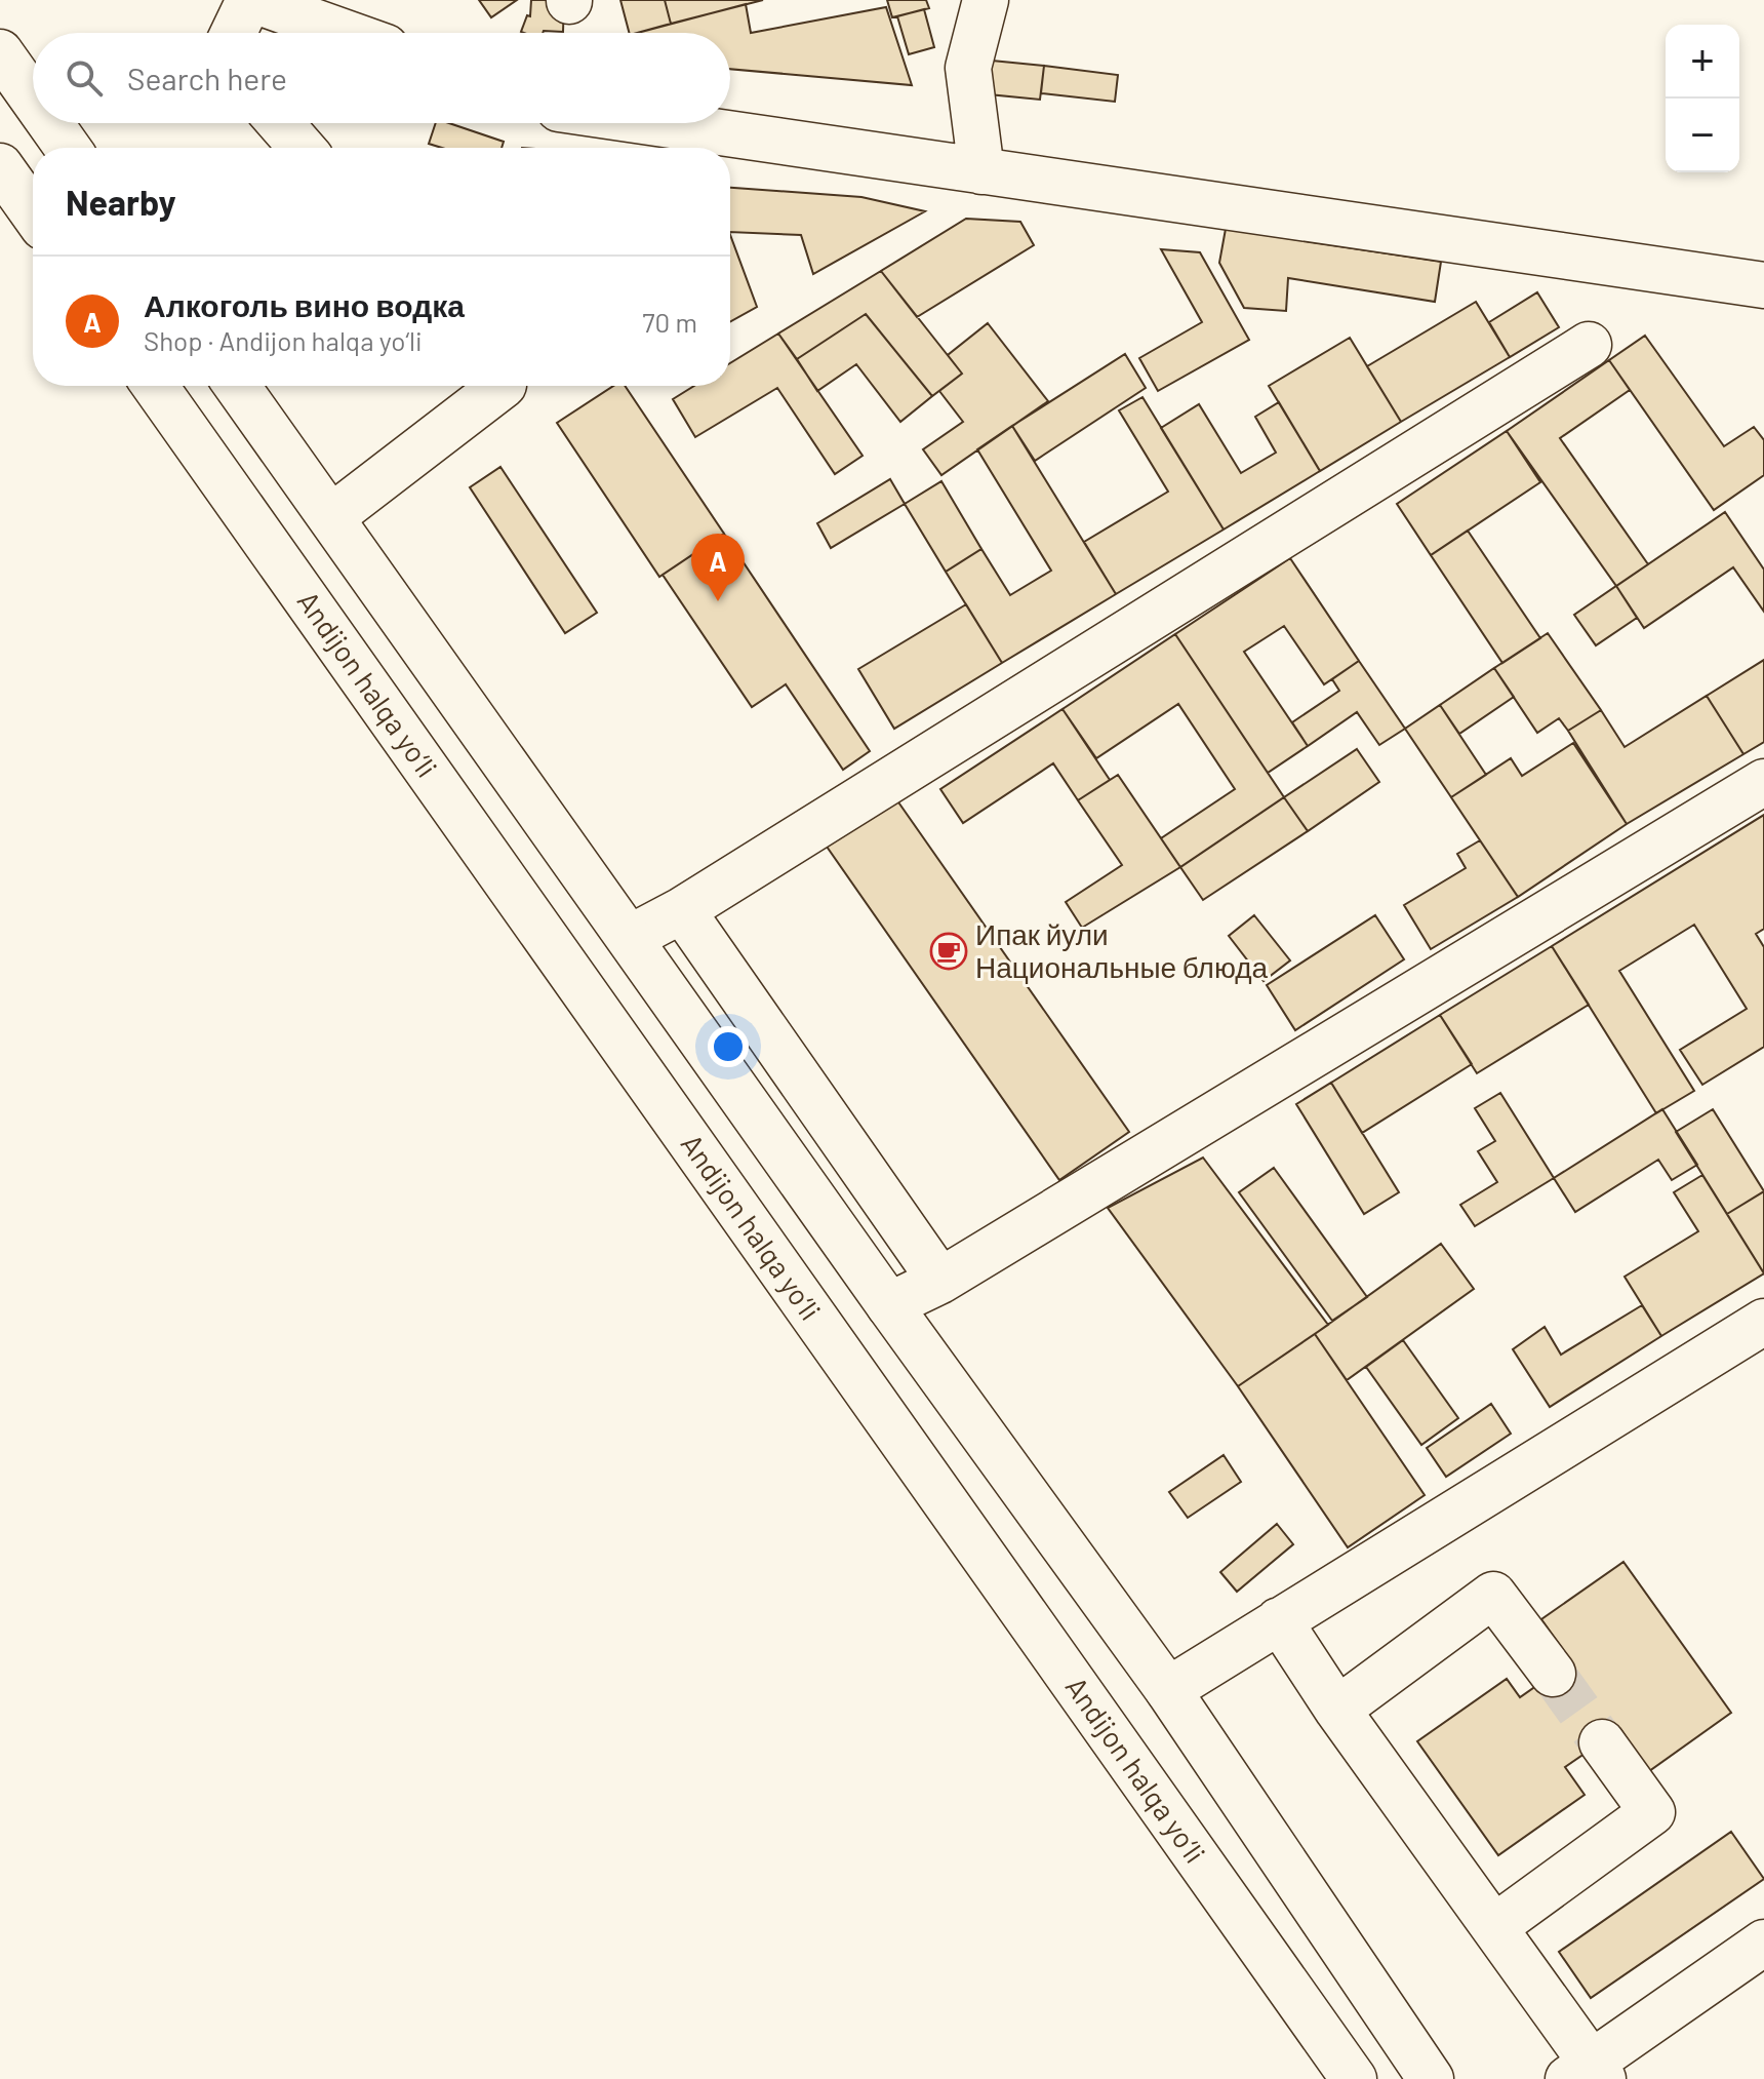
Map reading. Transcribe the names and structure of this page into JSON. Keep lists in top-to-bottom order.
{
  "streets": {
    "main road": ["Andijon halqa yo‘li"]
  },
  "places": {
    "cafe": ["Ипак йули Национальные блюда"]
  },
  "page": {
    "map_buttons": ["+", "−"],
    "search": "Search here",
    "heading": "Nearby",
    "list": [
      {
        "mark": "A",
        "name": "Алкоголь вино водка",
        "note": "Shop · Andijon halqa yo‘li",
        "value": "70 m"
      }
    ],
    "pins": "A"
  }
}
